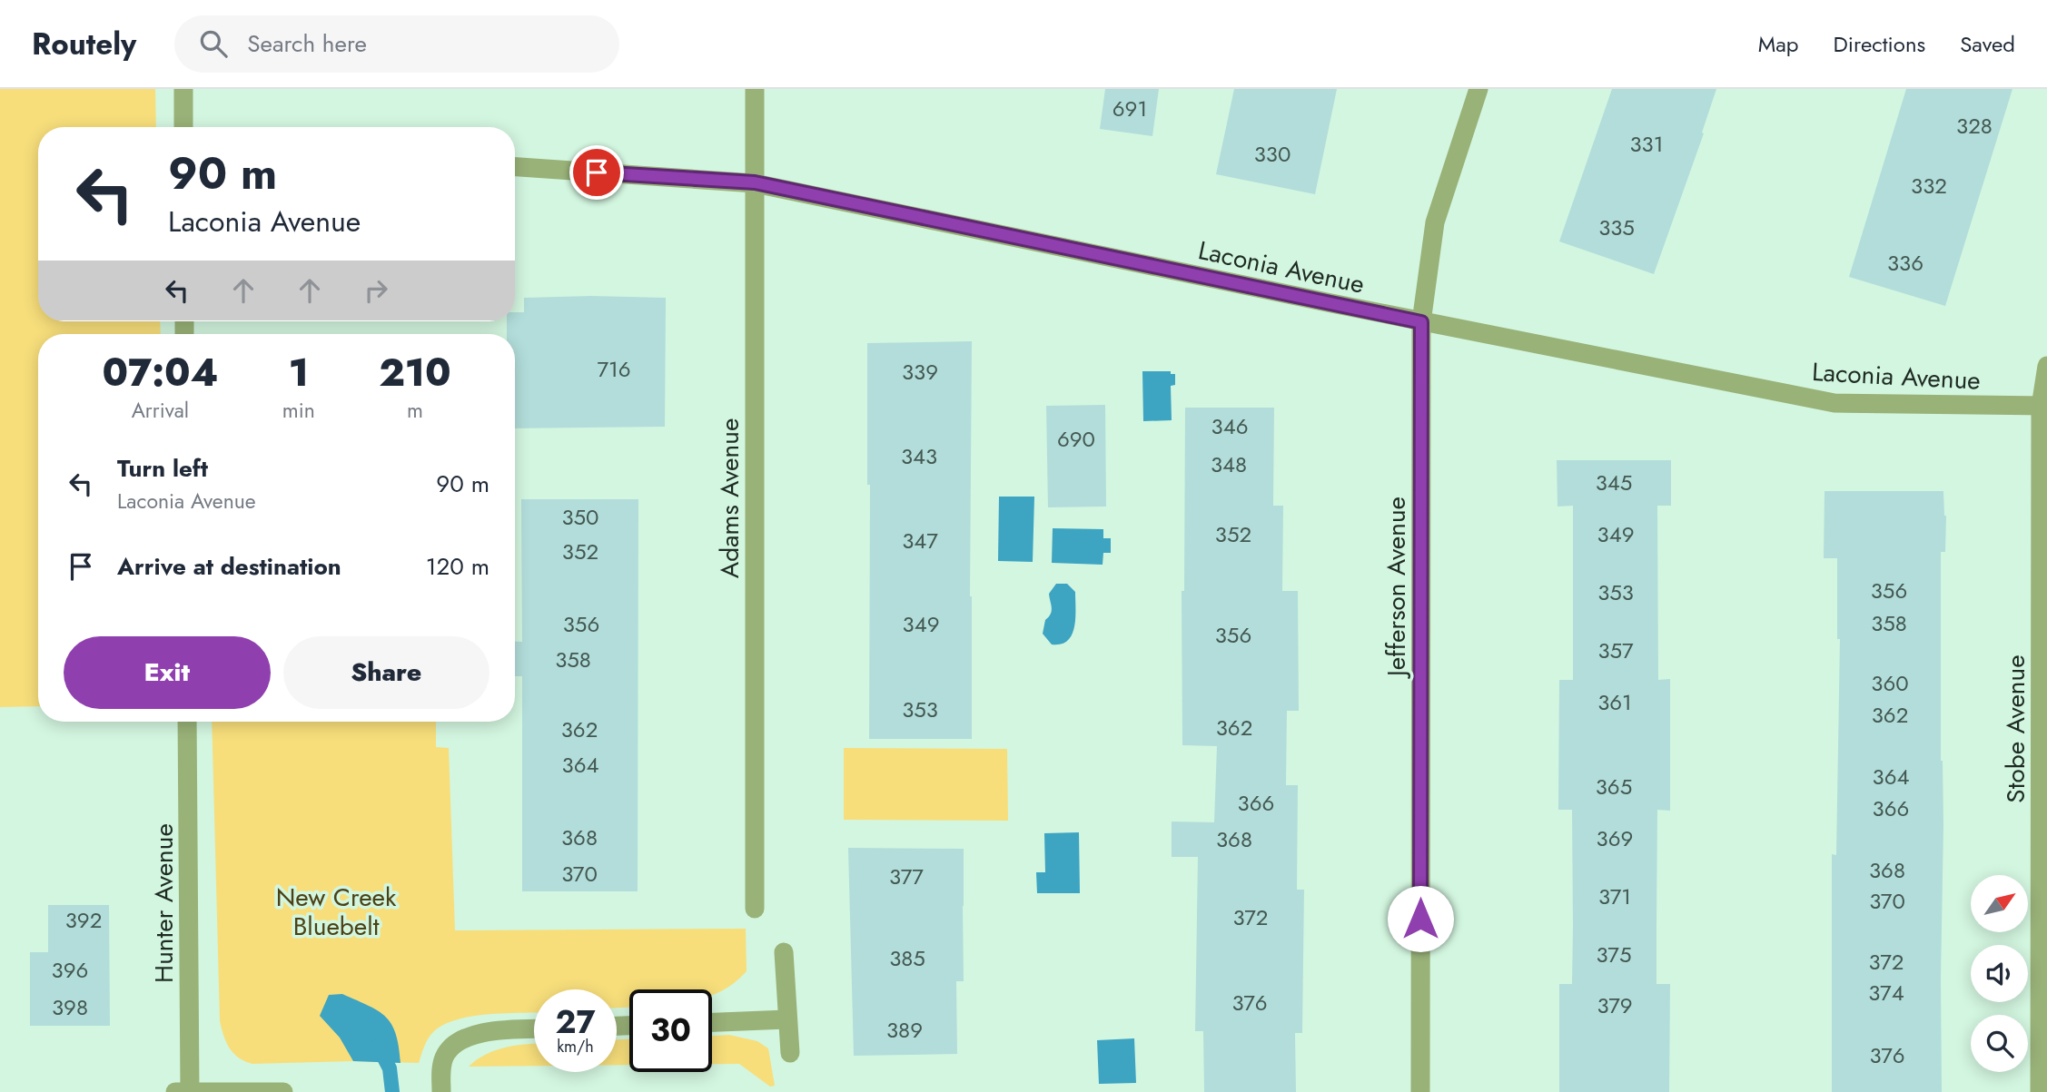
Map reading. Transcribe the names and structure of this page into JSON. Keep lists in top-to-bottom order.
{
  "streets": {
    "street": [
      "Laconia Avenue",
      "Adams Avenue",
      "Jefferson Avenue",
      "Stobe Avenue",
      "Hunter Avenue"
    ]
  },
  "crossings": [
    ["Laconia Avenue", "Adams Avenue"],
    ["Laconia Avenue", "Jefferson Avenue"],
    ["Laconia Avenue", "Stobe Avenue"]
  ],
  "parks": ["New Creek Bluebelt"],
  "house_numbers": [
    "691",
    "328",
    "331",
    "330",
    "332",
    "335",
    "336",
    "716",
    "339",
    "346",
    "690",
    "343",
    "348",
    "345",
    "350",
    "352",
    "349",
    "347",
    "352",
    "356",
    "353",
    "358",
    "356",
    "349",
    "356",
    "357",
    "358",
    "360",
    "361",
    "353",
    "362",
    "362",
    "362",
    "364",
    "364",
    "365",
    "366",
    "366",
    "368",
    "369",
    "368",
    "368",
    "370",
    "377",
    "371",
    "370",
    "372",
    "392",
    "375",
    "385",
    "372",
    "396",
    "374",
    "376",
    "379",
    "398",
    "389",
    "376"
  ],
  "north": "top right",
  "page": {
    "header": "Routely",
    "search": "Search here",
    "nav": ["Map", "Directions", "Saved"],
    "turn": ["90 m", "Laconia Avenue"],
    "eta": [
      "07:04",
      "Arrival",
      "1",
      "min",
      "210",
      "m"
    ],
    "list": [
      {
        "name": "Turn left",
        "note": "Laconia Avenue",
        "value": "90 m"
      },
      {
        "name": "Arrive at destination",
        "value": "120 m"
      }
    ],
    "buttons": ["Exit", "Share"],
    "speed": "27 km/h",
    "limit": "30"
  }
}
